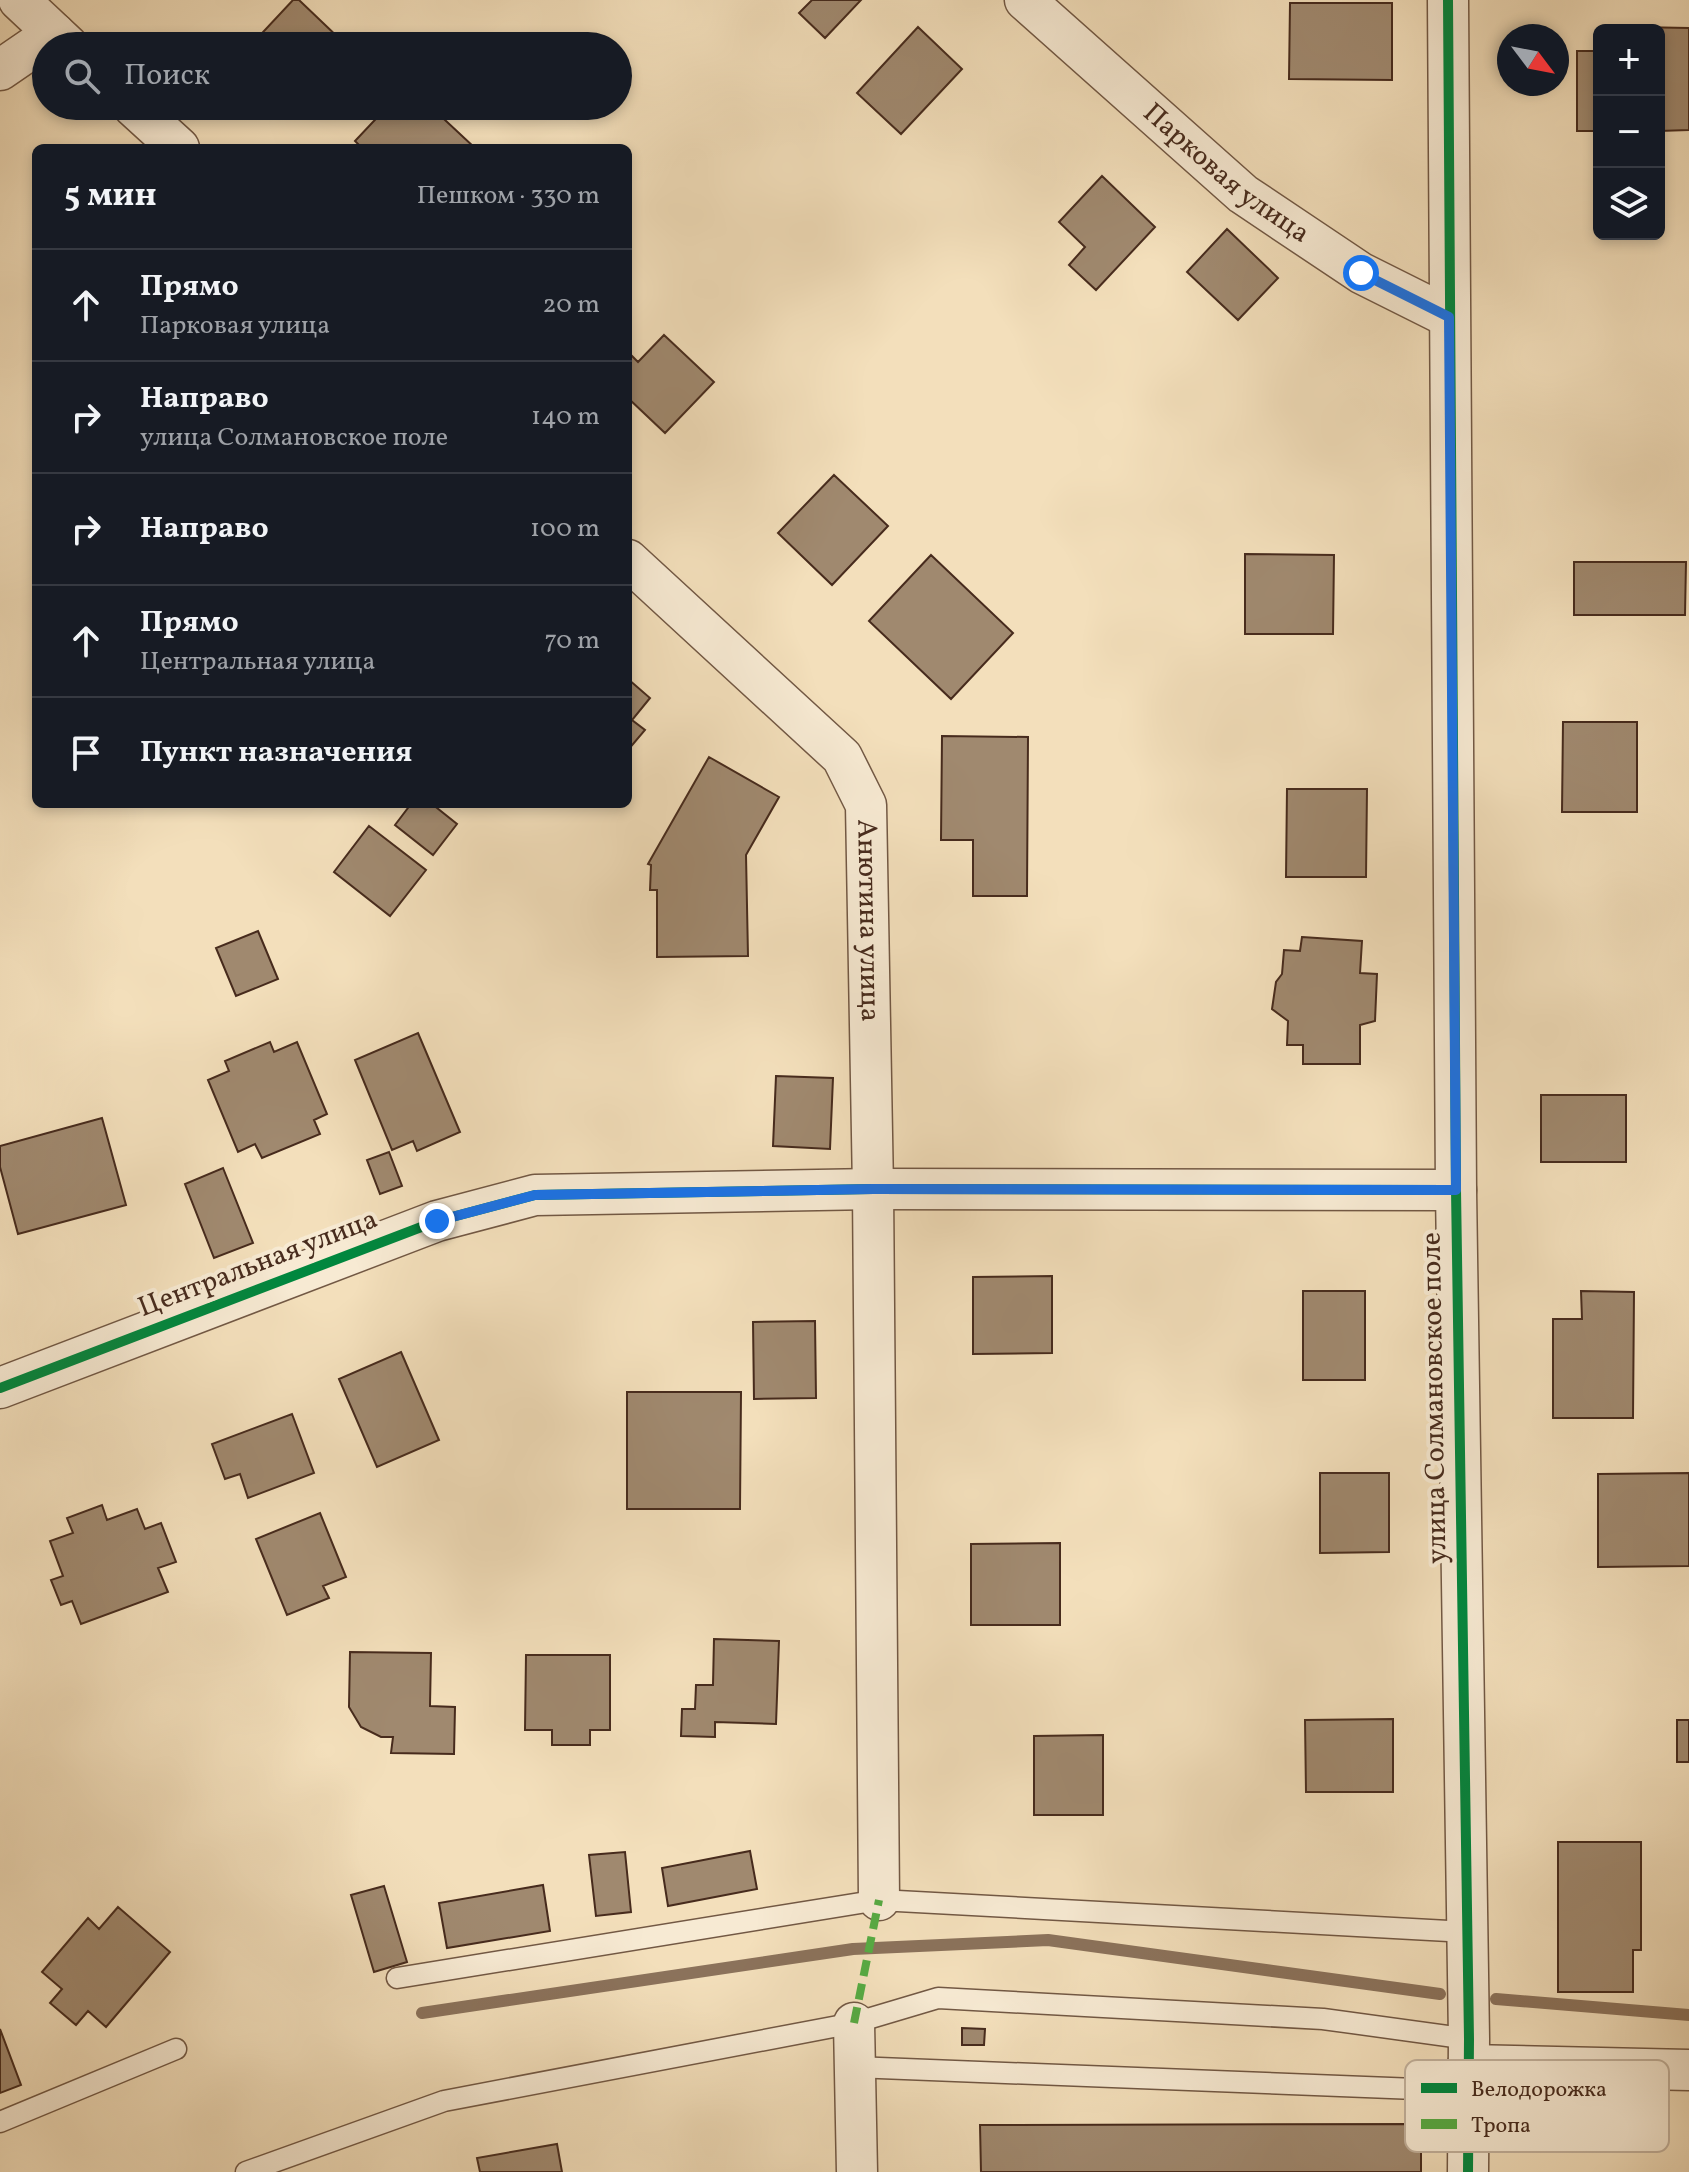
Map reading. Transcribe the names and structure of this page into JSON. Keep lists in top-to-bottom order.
{
  "streets": {
    "street": [
      "Парковая улица",
      "Анютина улица",
      "Центральная улица",
      "улица Солмановское поле"
    ]
  },
  "crossings": [
    ["Парковая улица", "улица Солмановское поле"],
    ["Анютина улица", "Центральная улица"],
    ["Центральная улица", "улица Солмановское поле"]
  ],
  "legend": ["Велодорожка", "Тропа"],
  "north": "bottom right",
  "page": {
    "map_buttons": ["+", "−"],
    "search": "Поиск",
    "heading": ["5 мин", "Пешком · 330 m"],
    "list": [
      ["Прямо", "Парковая улица", "20 m"],
      ["Направо", "улица Солмановское поле", "140 m"],
      ["Направо", "100 m"],
      ["Прямо", "Центральная улица", "70 m"],
      "Пункт назначения"
    ]
  }
}
